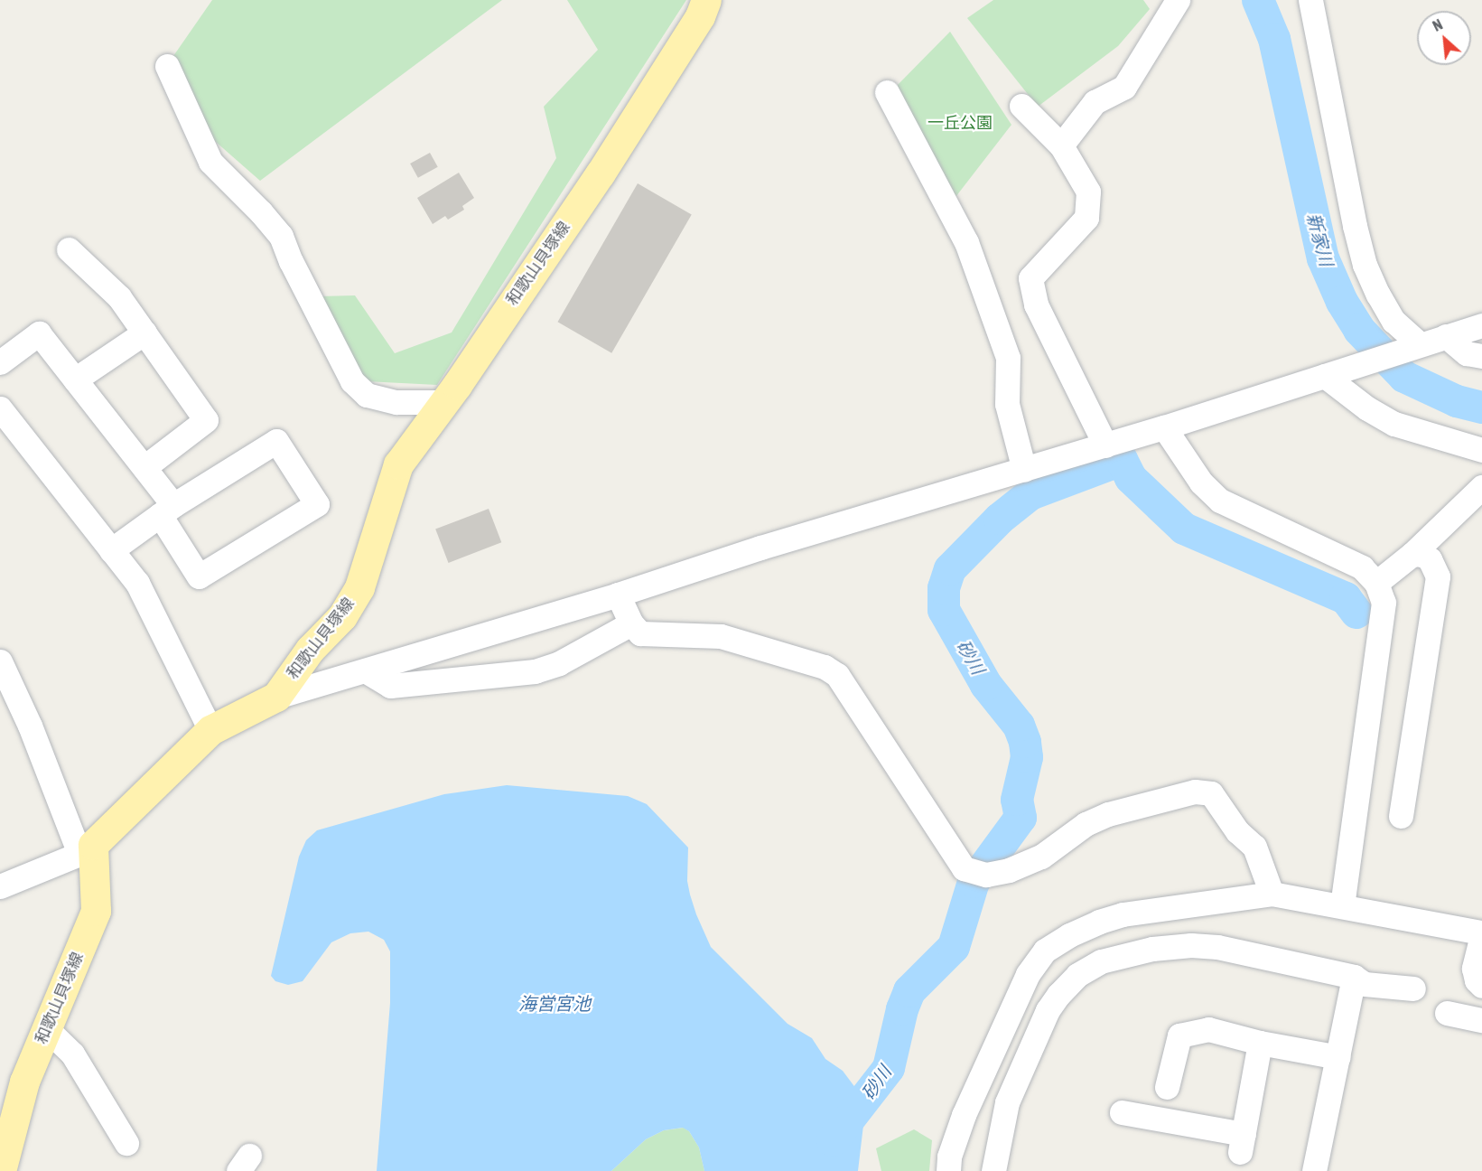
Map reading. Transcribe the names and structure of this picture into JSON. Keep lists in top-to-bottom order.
{
  "streets": {
    "main road": ["和歌山貝塚線"]
  },
  "water": ["新家川", "砂川", "海営宮池"],
  "parks": ["一丘公園"],
  "north": "top left"
}
